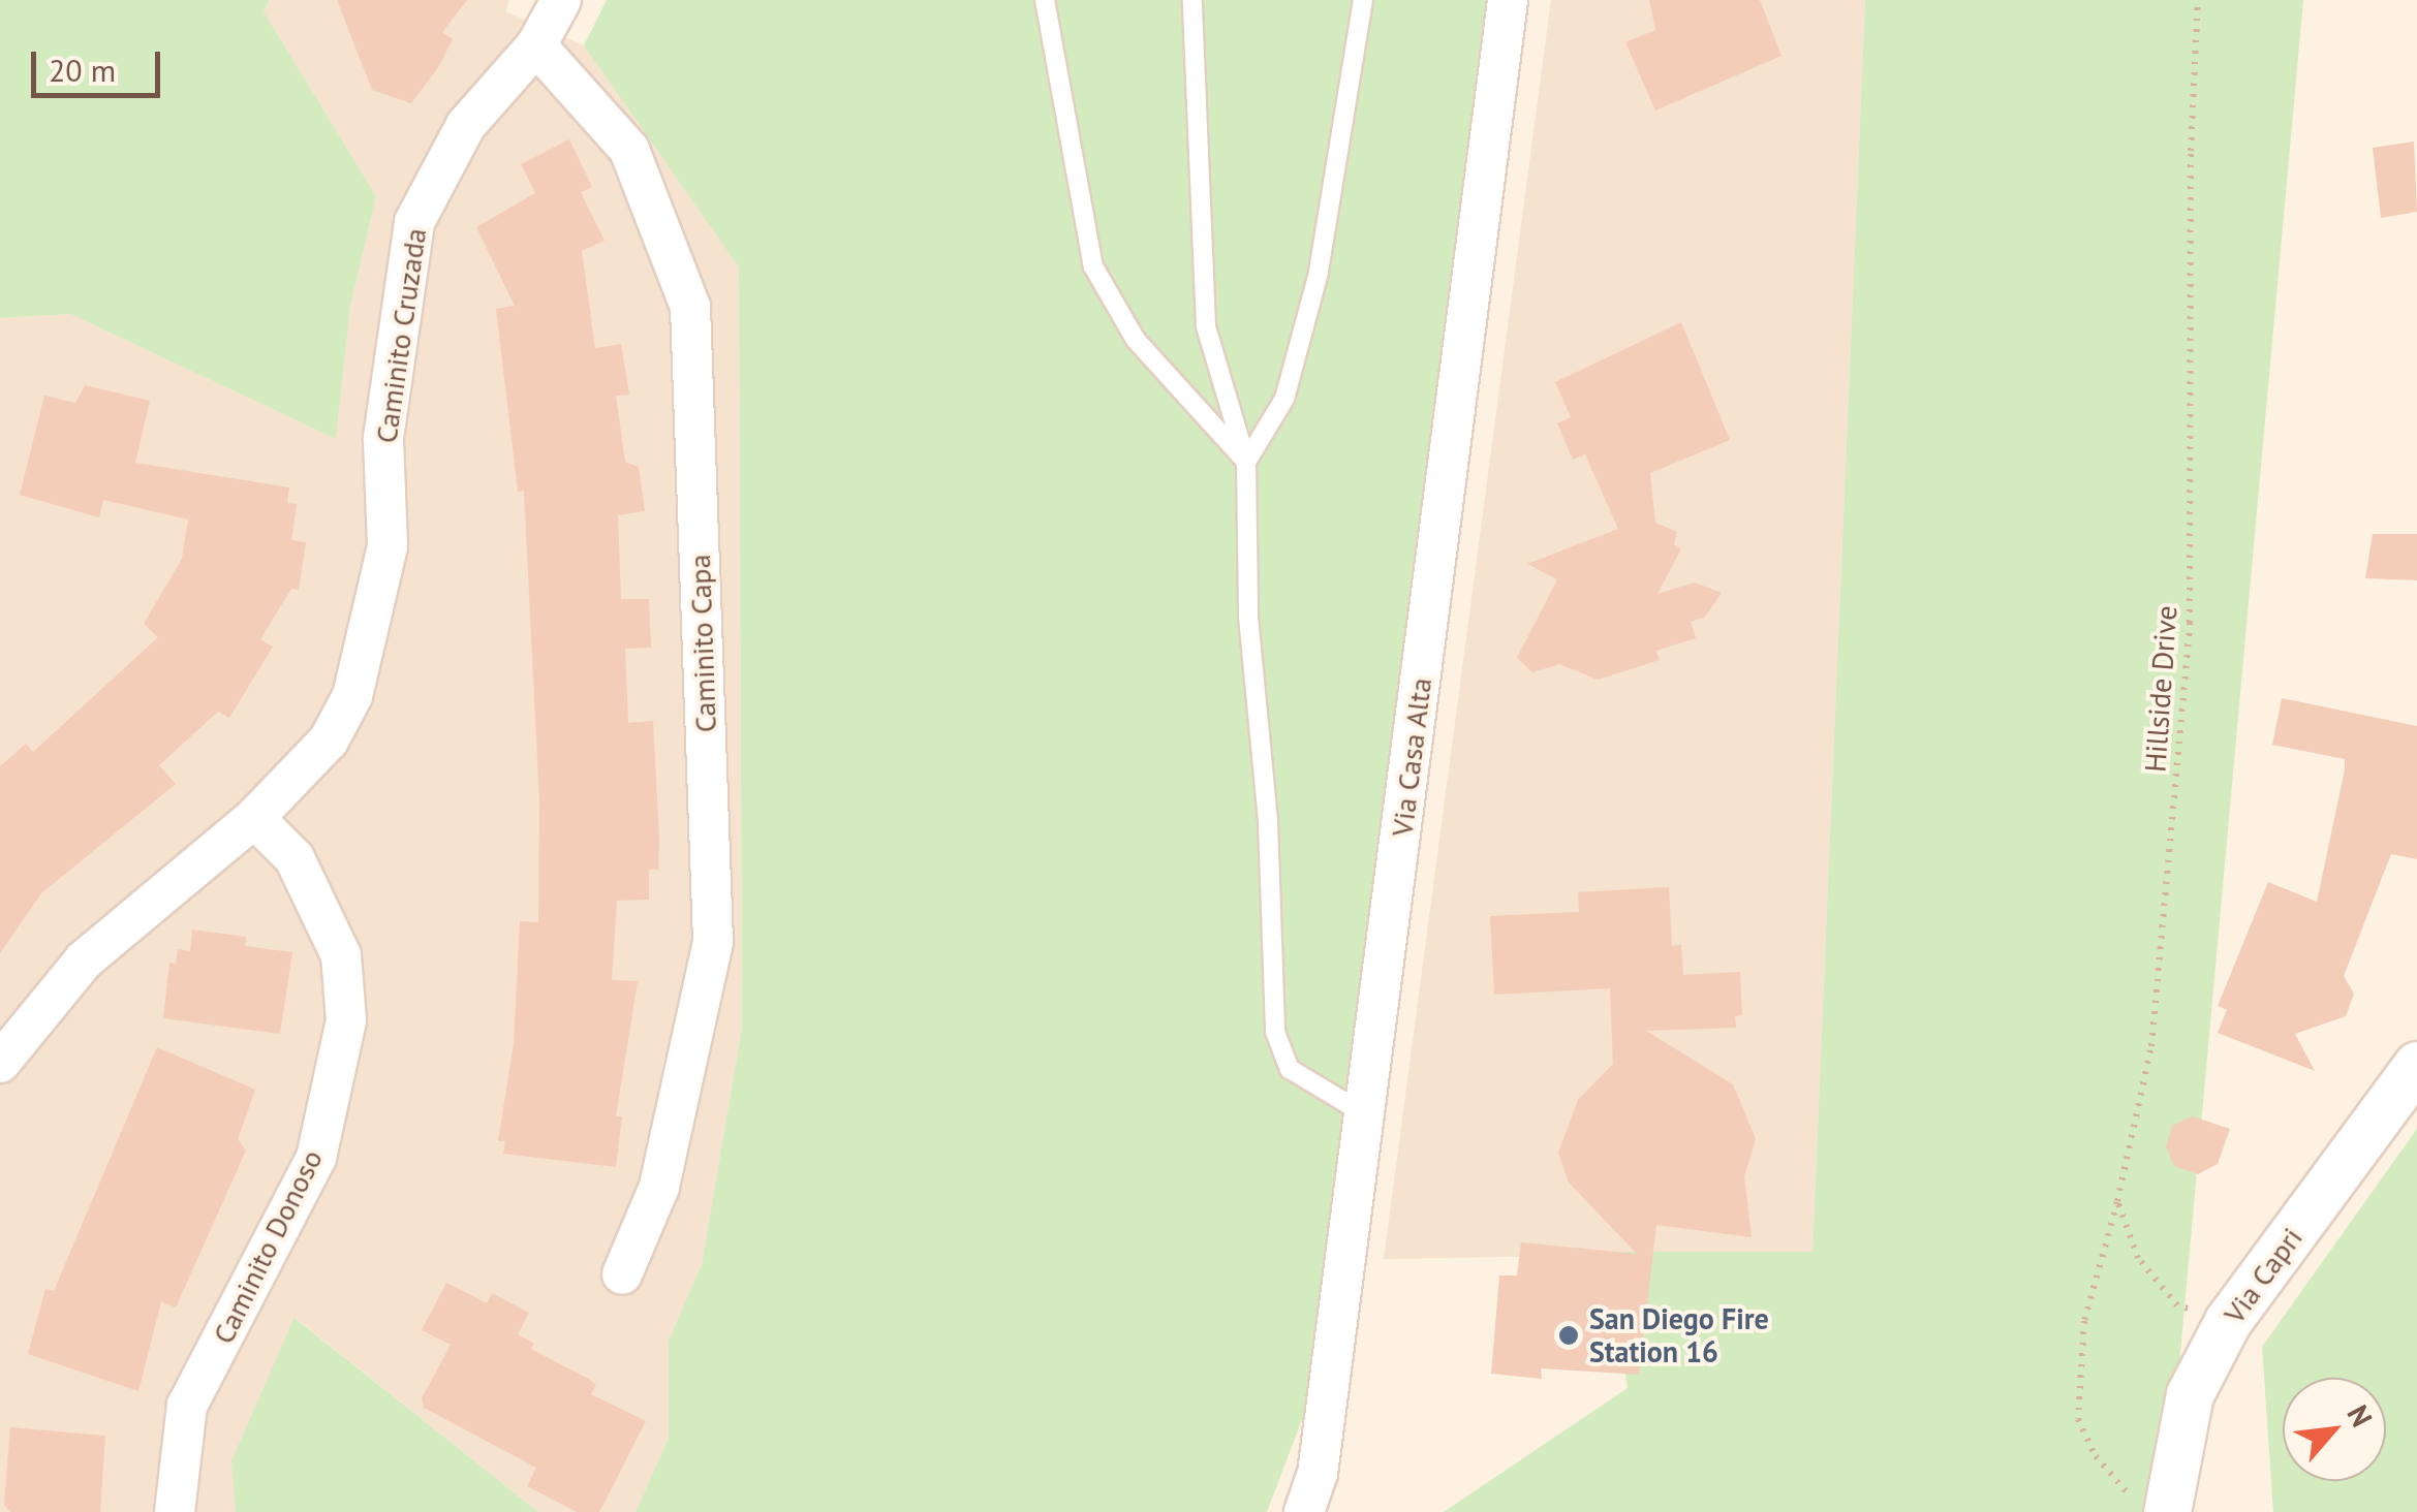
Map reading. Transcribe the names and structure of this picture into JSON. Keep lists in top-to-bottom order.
{
  "streets": {
    "street": [
      "Caminito Cruzada",
      "Caminito Capa",
      "Via Casa Alta",
      "Caminito Donoso",
      "Via Capri"
    ],
    "path": ["Hillside Drive"]
  },
  "crossings": [
    ["Caminito Cruzada", "Caminito Capa"],
    ["Caminito Cruzada", "Caminito Donoso"],
    ["Hillside Drive", "Via Capri"]
  ],
  "places": ["San Diego Fire Station 16"],
  "scale_bar": "20 m",
  "north": "top right"
}
